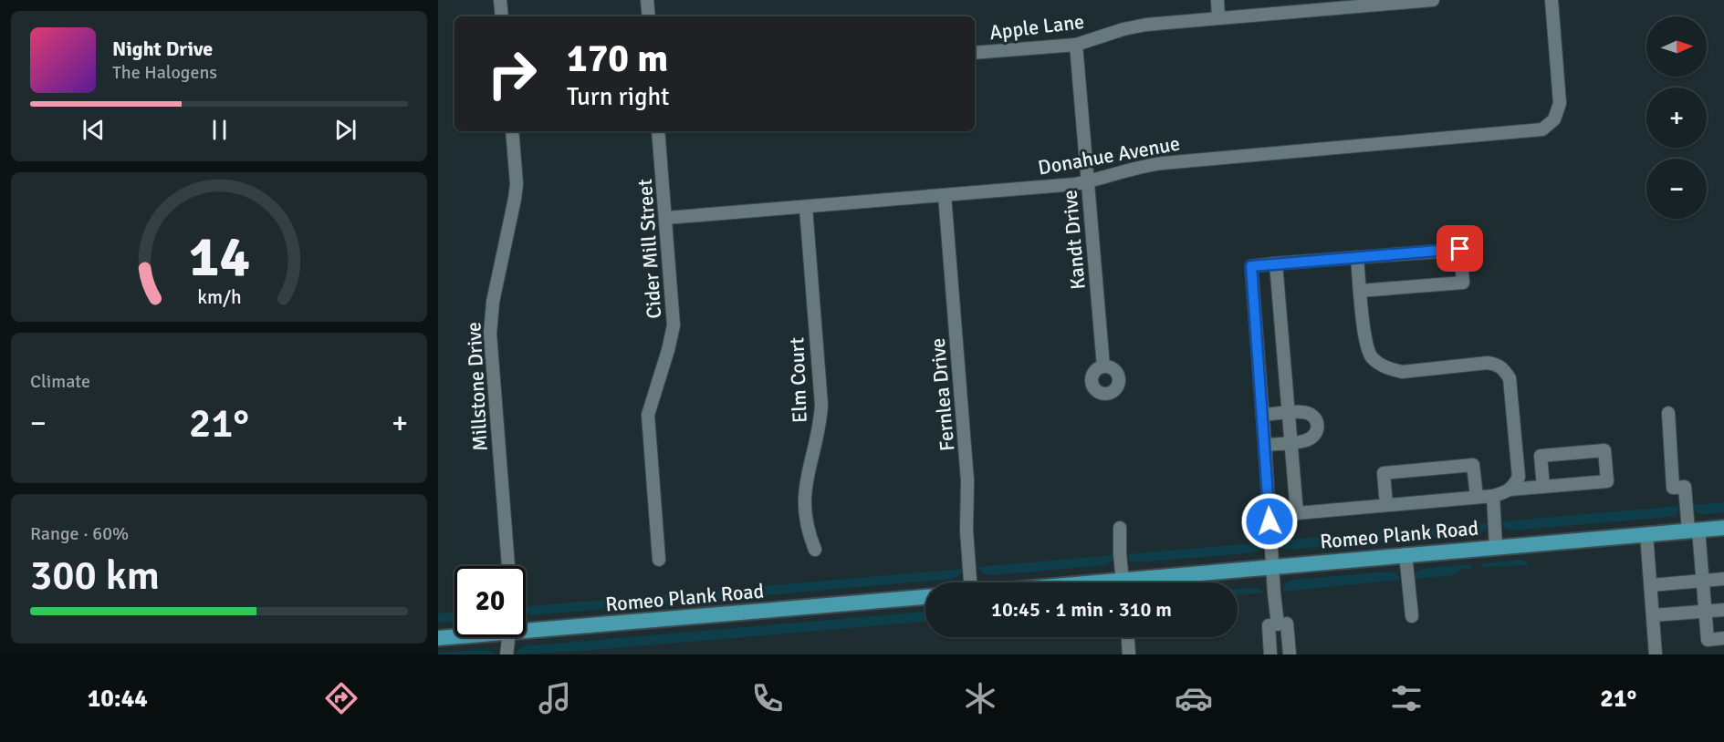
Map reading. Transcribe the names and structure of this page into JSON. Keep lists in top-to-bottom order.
{
  "streets": {
    "main road": ["Romeo Plank Road"],
    "street": [
      "Apple Lane",
      "Donahue Avenue",
      "Kandt Drive",
      "Cider Mill Street",
      "Elm Court",
      "Millstone Drive",
      "Fernlea Drive"
    ]
  },
  "crossings": [
    ["Apple Lane", "Kandt Drive"],
    ["Donahue Avenue", "Kandt Drive"],
    ["Donahue Avenue", "Cider Mill Street"],
    ["Donahue Avenue", "Elm Court"],
    ["Donahue Avenue", "Fernlea Drive"]
  ],
  "north": "right",
  "page": {
    "map_buttons": ["+", "−"],
    "turn": ["170 m", "Turn right"],
    "song": ["Night Drive", "The Halogens"],
    "tile": [
      "Climate",
      ["Range · 60%", "300 km"]
    ],
    "heat": ["−", "21°", "+"],
    "limit": "20",
    "trip": "10:45 · 1 min · 310 m",
    "tabs": ["10:44", "21°"],
    "gauge": ["14", "km/h"]
  }
}
